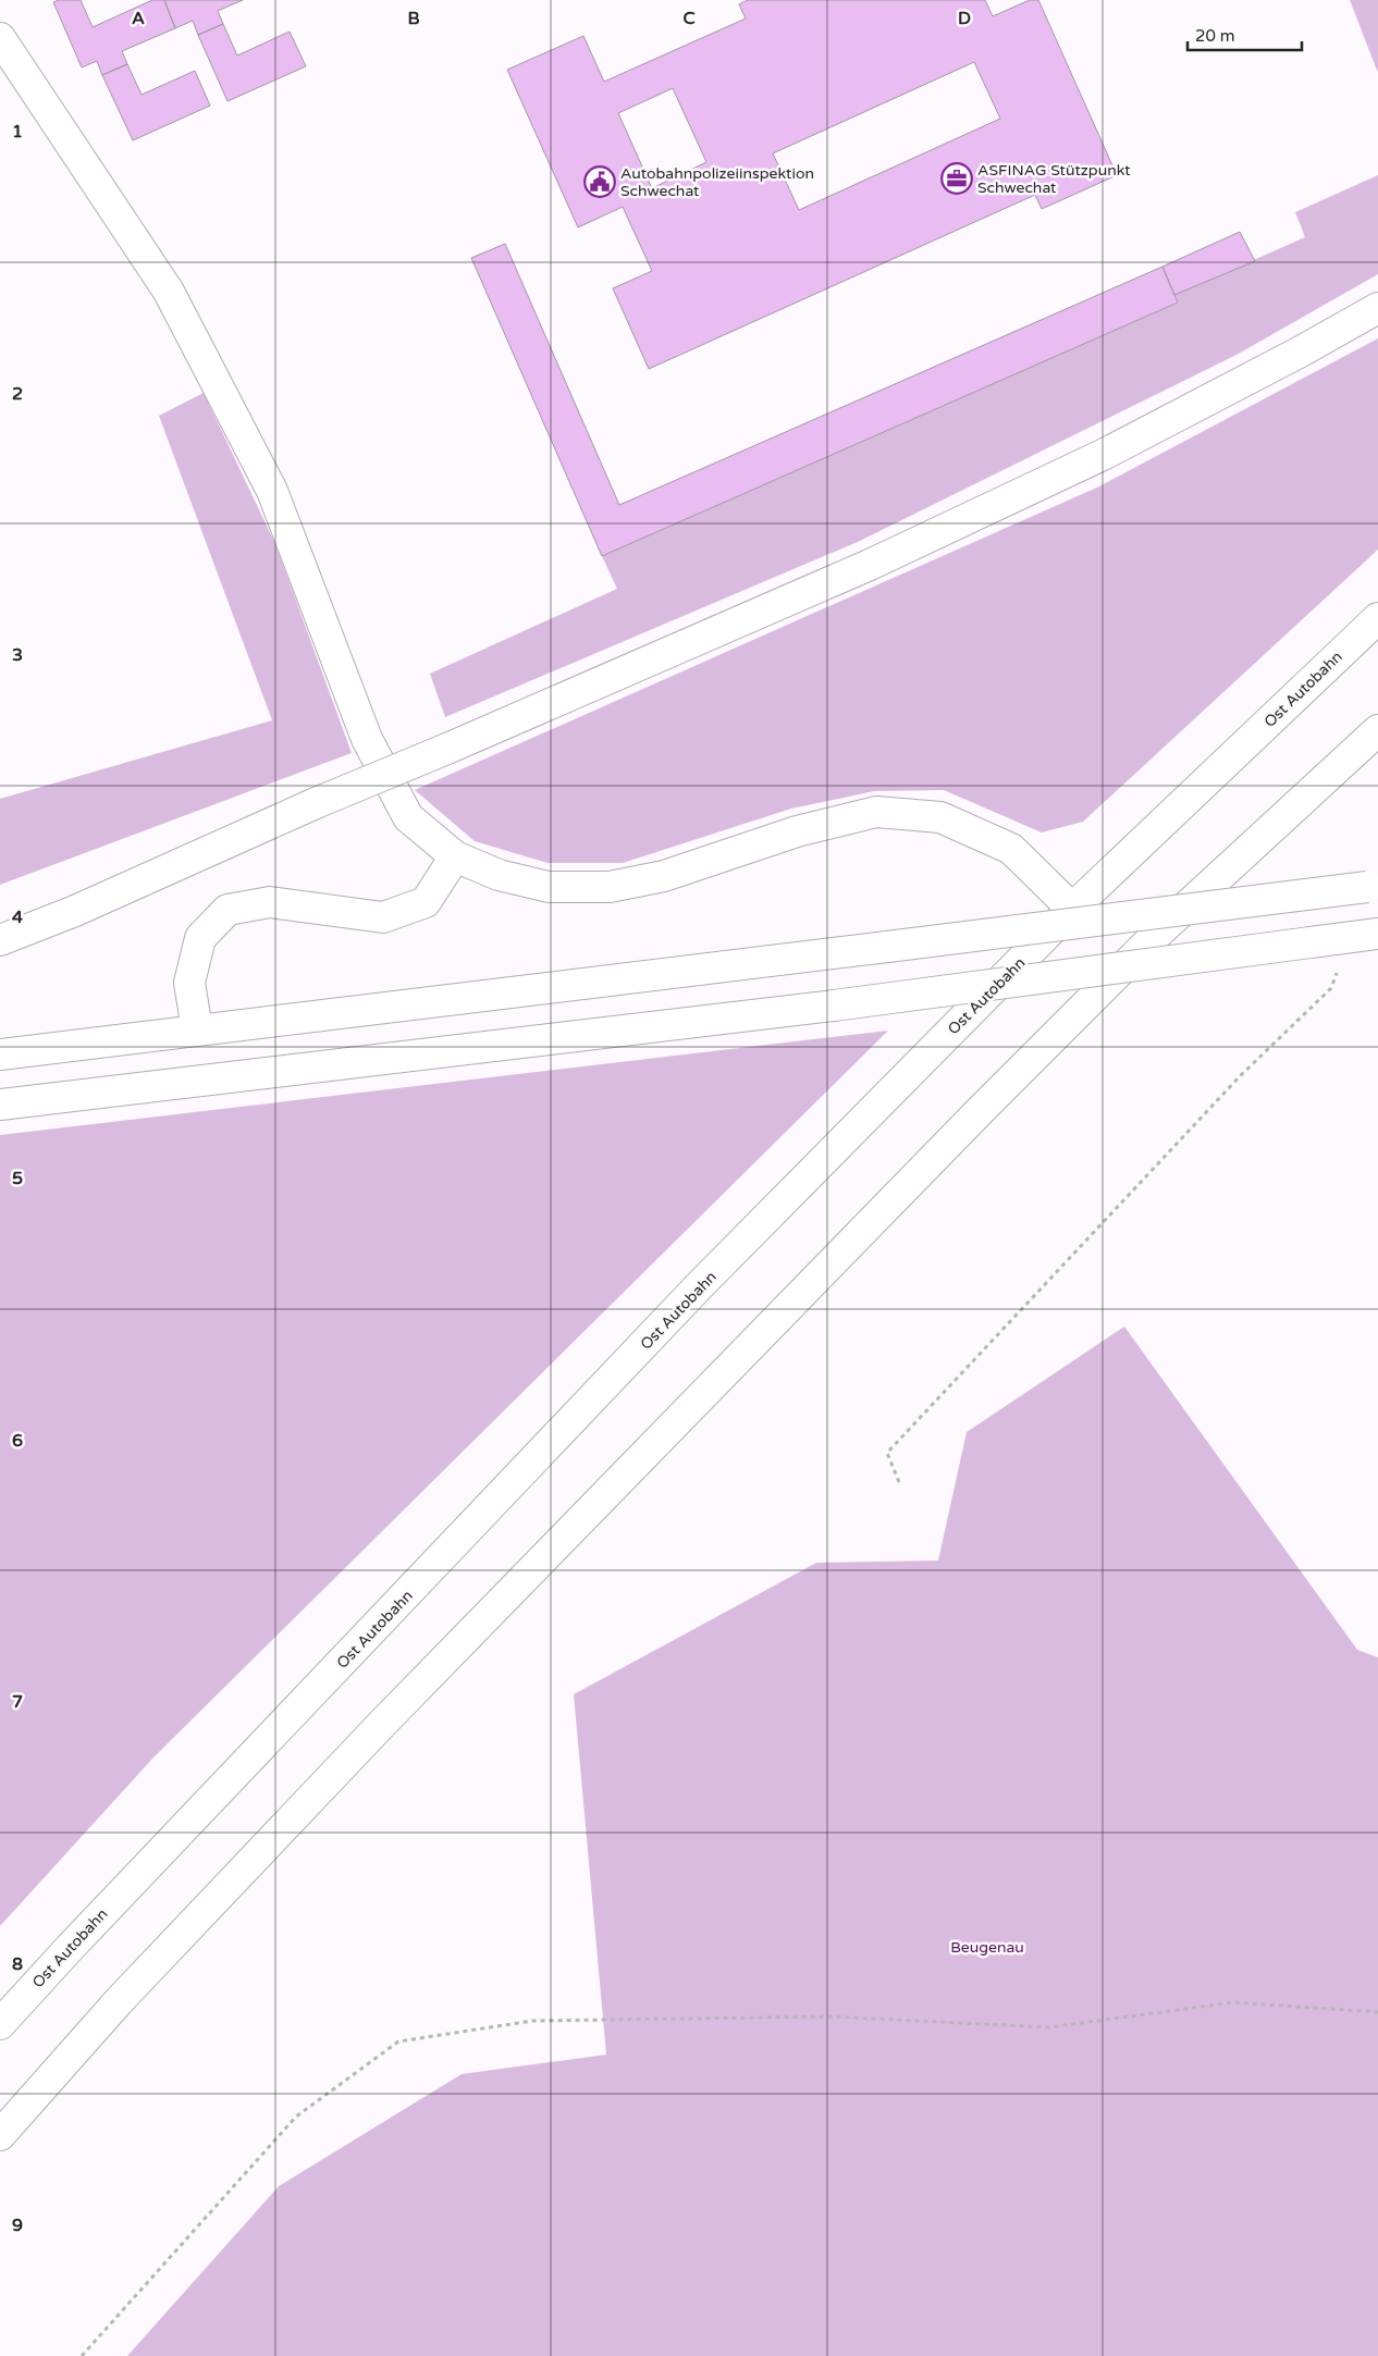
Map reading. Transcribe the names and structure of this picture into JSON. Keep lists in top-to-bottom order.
{
  "streets": {
    "main road": ["Ost Autobahn"]
  },
  "parks": ["Beugenau"],
  "places": {
    "office": ["ASFINAG Stützpunkt Schwechat"],
    "public building": ["Autobahnpolizeiinspektion Schwechat"]
  },
  "scale_bar": "20 m",
  "grid": {
    "columns": [
      "A",
      "B",
      "C",
      "D"
    ],
    "rows": [
      "1",
      "2",
      "3",
      "4",
      "5",
      "6",
      "7",
      "8",
      "9"
    ]
  }
}
